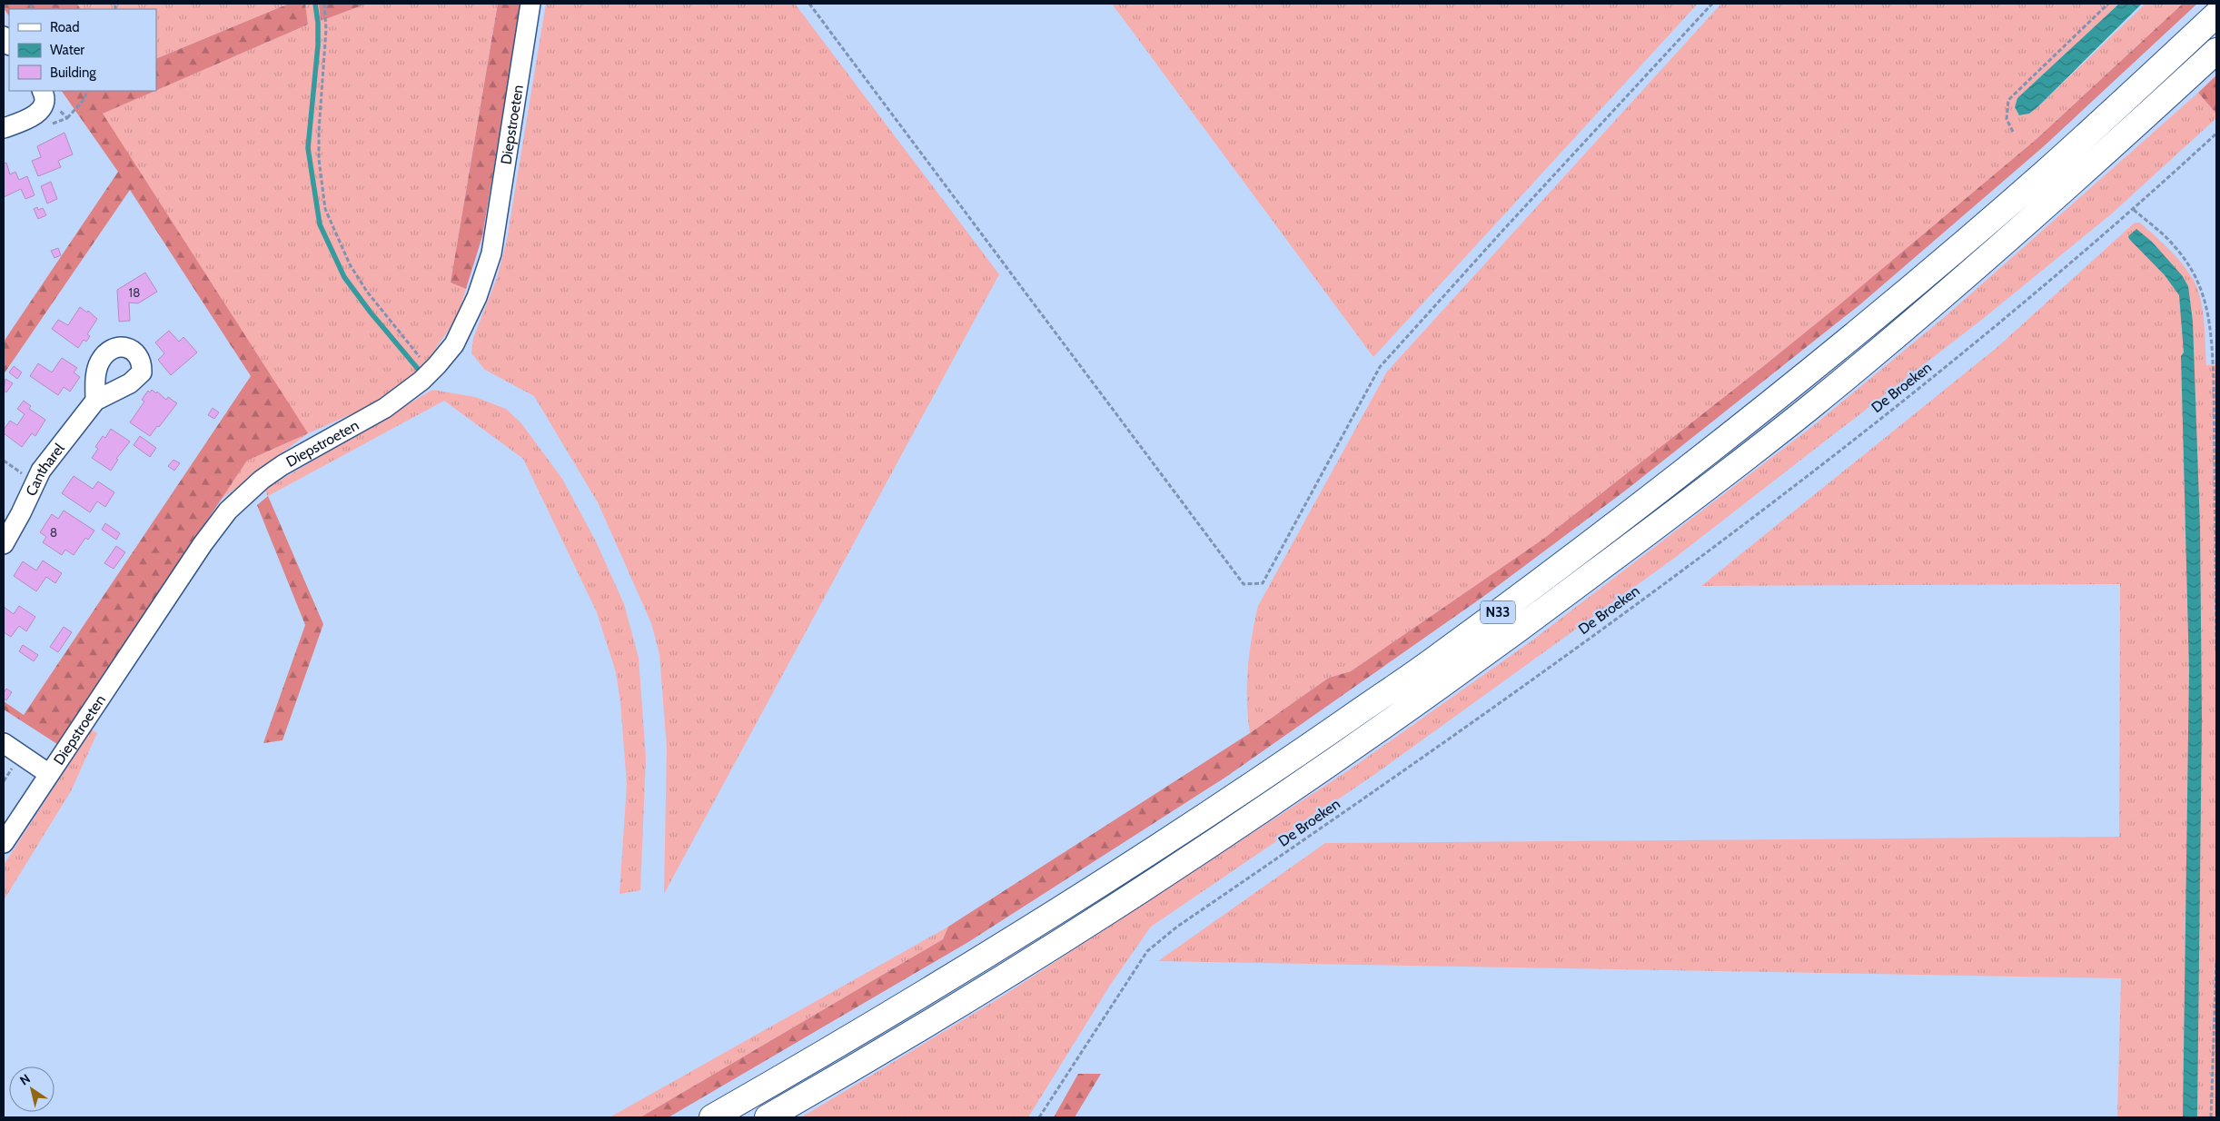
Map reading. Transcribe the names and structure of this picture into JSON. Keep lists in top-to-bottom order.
{
  "streets": {
    "highway": ["N33"],
    "street": ["Diepstroeten", "Cantharel"],
    "path": ["De Broeken"]
  },
  "house_numbers": ["18", "8"],
  "legend": ["Road", "Water", "Building"],
  "north": "top left"
}
